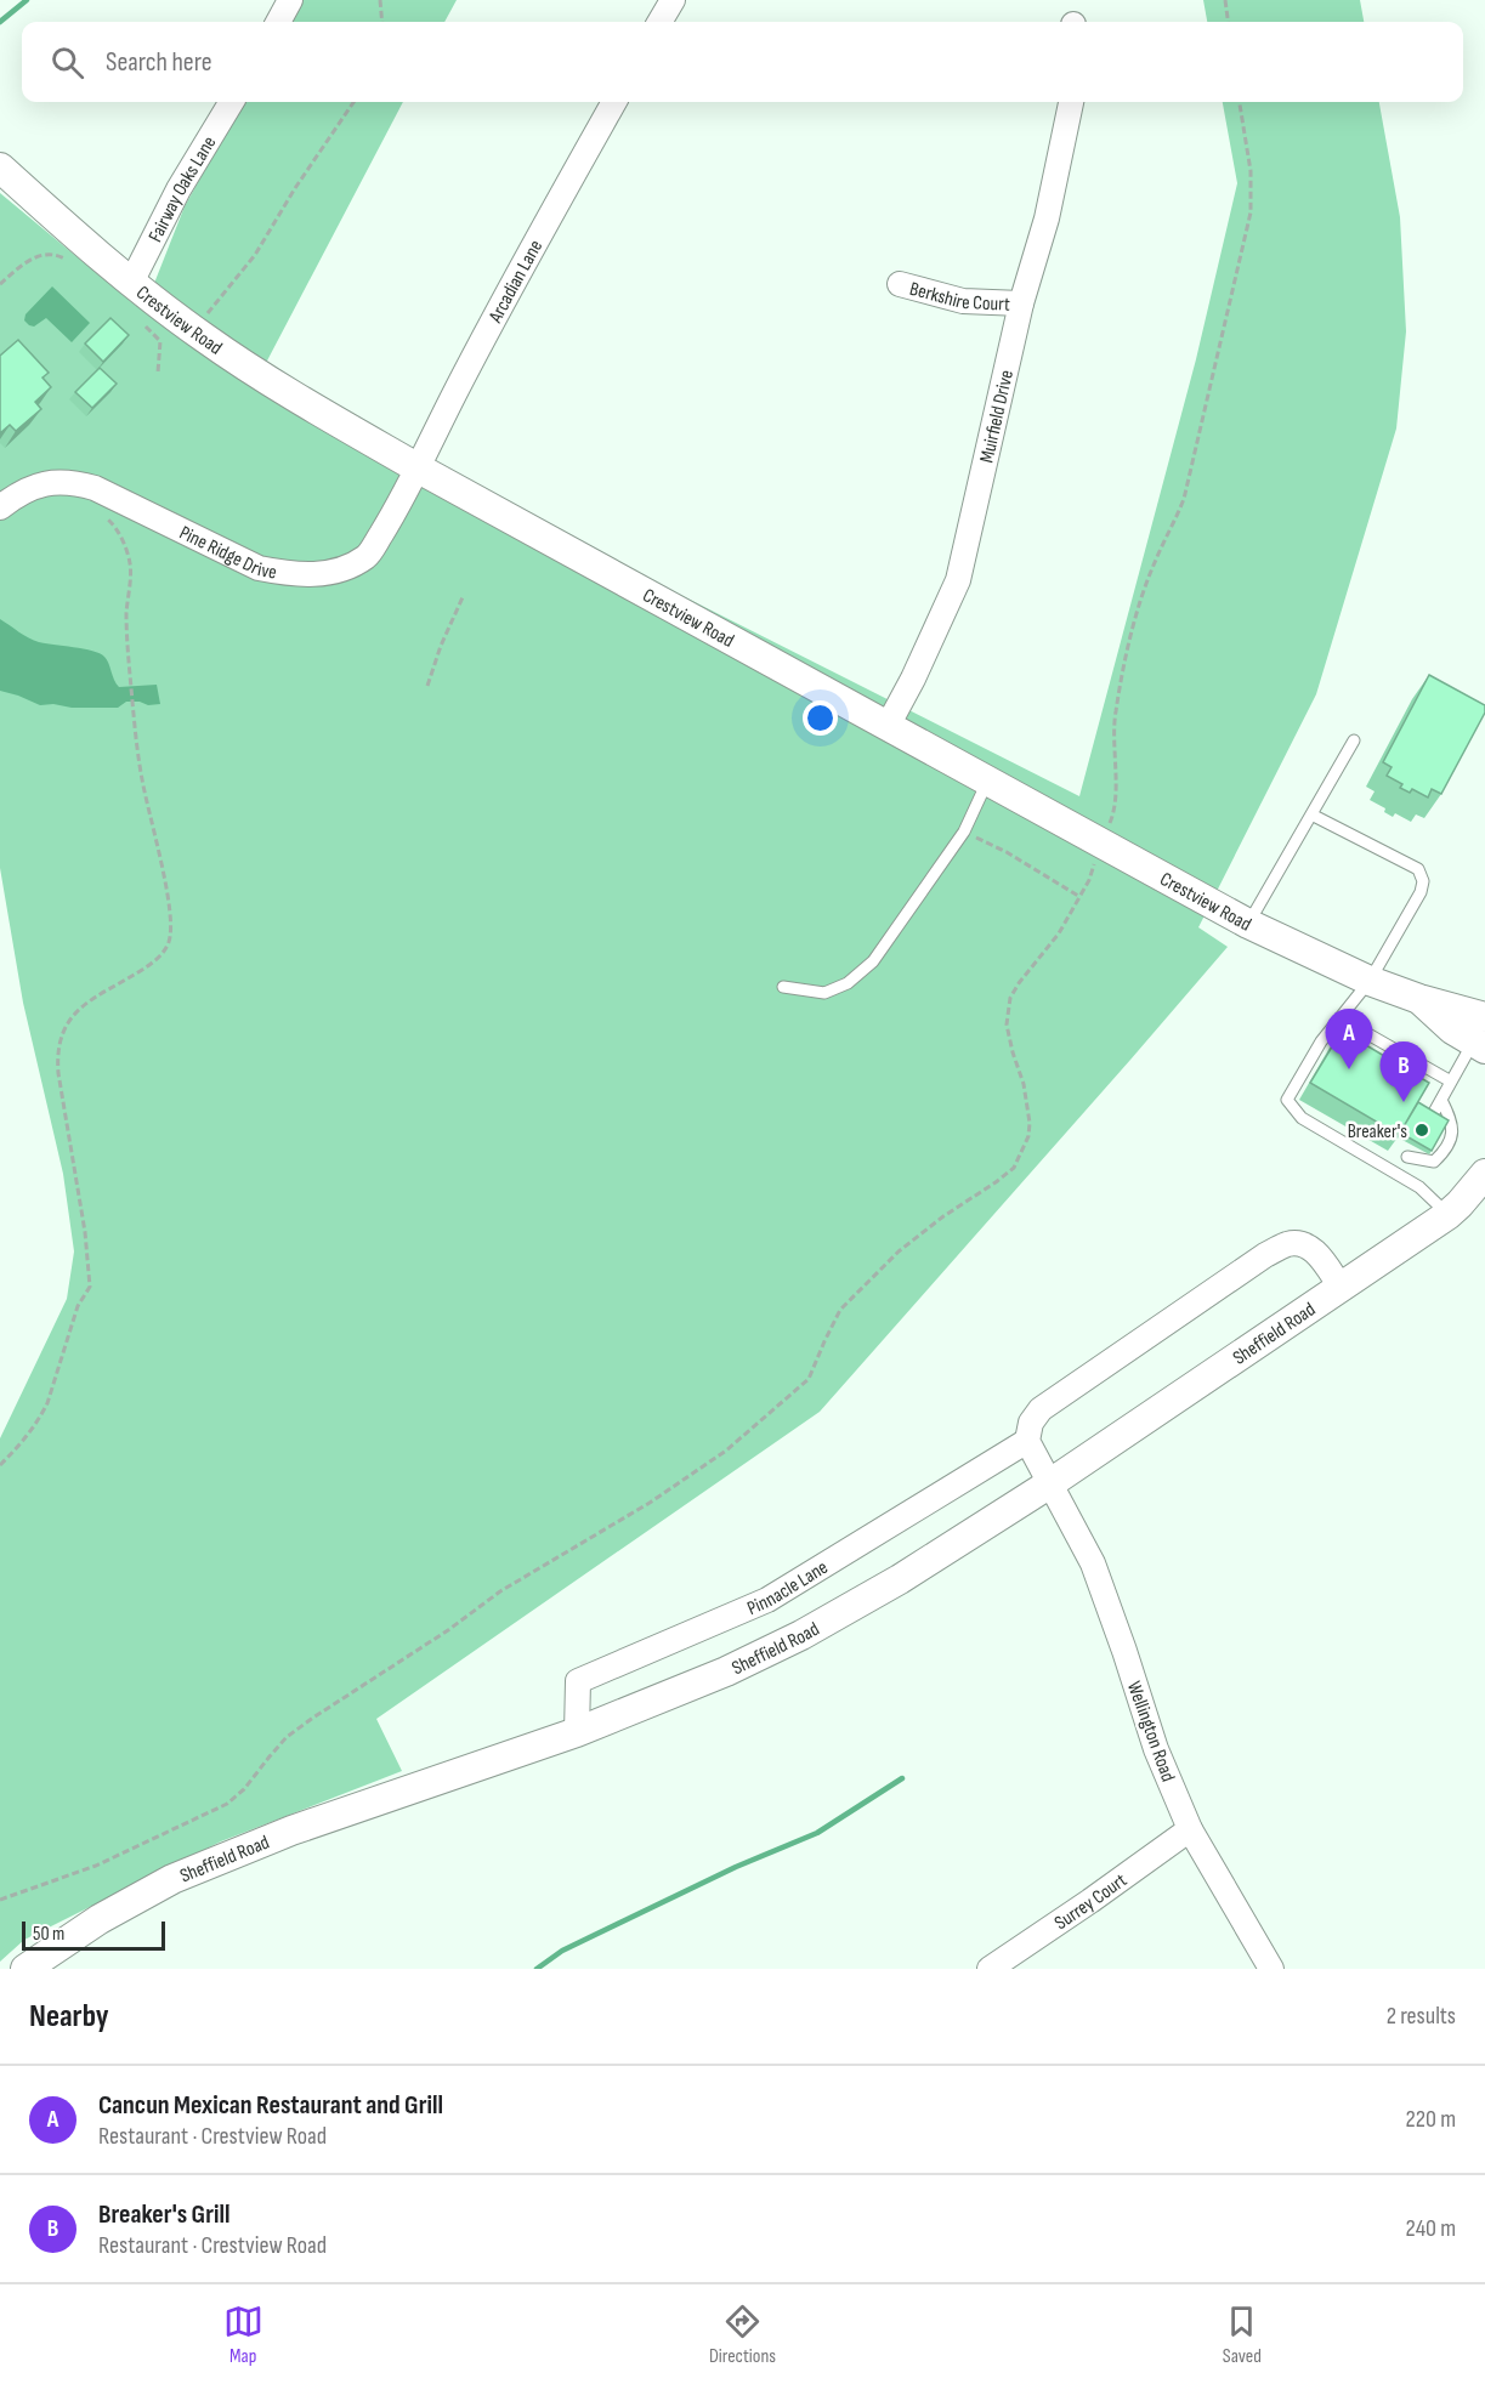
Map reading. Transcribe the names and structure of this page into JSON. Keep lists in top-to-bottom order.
{
  "streets": {
    "street": [
      "Fairway Oaks Lane",
      "Arcadian Lane",
      "Berkshire Court",
      "Crestview Road",
      "Muirfield Drive",
      "Pine Ridge Drive",
      "Sheffield Road",
      "Pinnacle Lane",
      "Wellington Road",
      "Surrey Court"
    ]
  },
  "crossings": [
    ["Fairway Oaks Lane", "Crestview Road"],
    ["Arcadian Lane", "Crestview Road"],
    ["Arcadian Lane", "Pine Ridge Drive"],
    ["Berkshire Court", "Muirfield Drive"],
    ["Crestview Road", "Muirfield Drive"],
    ["Crestview Road", "Pine Ridge Drive"],
    ["Sheffield Road", "Pinnacle Lane"],
    ["Sheffield Road", "Wellington Road"],
    ["Wellington Road", "Surrey Court"]
  ],
  "places": ["Breaker's"],
  "scale_bar": "50 m",
  "page": {
    "search": "Search here",
    "pins": ["A", "B"],
    "scale": "50 m",
    "heading": ["Nearby", "2 results"],
    "list": [
      {
        "mark": "A",
        "name": "Cancun Mexican Restaurant and Grill",
        "note": "Restaurant · Crestview Road",
        "value": "220 m"
      },
      {
        "mark": "B",
        "name": "Breaker's Grill",
        "note": "Restaurant · Crestview Road",
        "value": "240 m"
      }
    ],
    "nav": ["Map", "Directions", "Saved"]
  }
}
